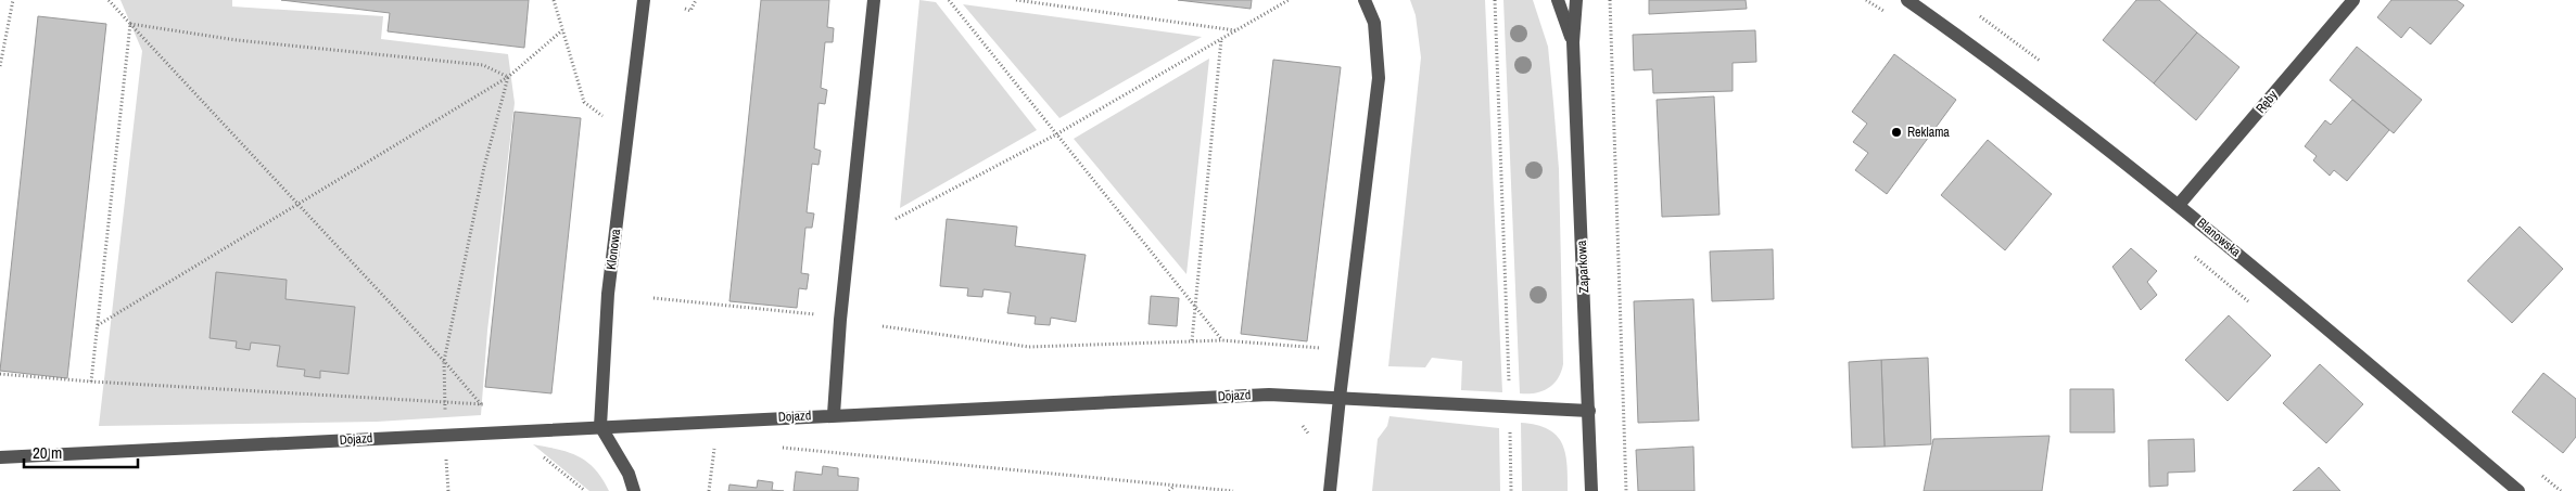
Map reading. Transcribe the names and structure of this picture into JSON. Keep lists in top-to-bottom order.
{
  "streets": {
    "street": [
      "Ręby",
      "Blanowska",
      "Klonowa",
      "Zaparkowa",
      "Dojazd"
    ]
  },
  "crossings": [
    ["Ręby", "Blanowska"],
    ["Klonowa", "Dojazd"],
    ["Zaparkowa", "Dojazd"]
  ],
  "places": ["Reklama"],
  "scale_bar": "20 m"
}
